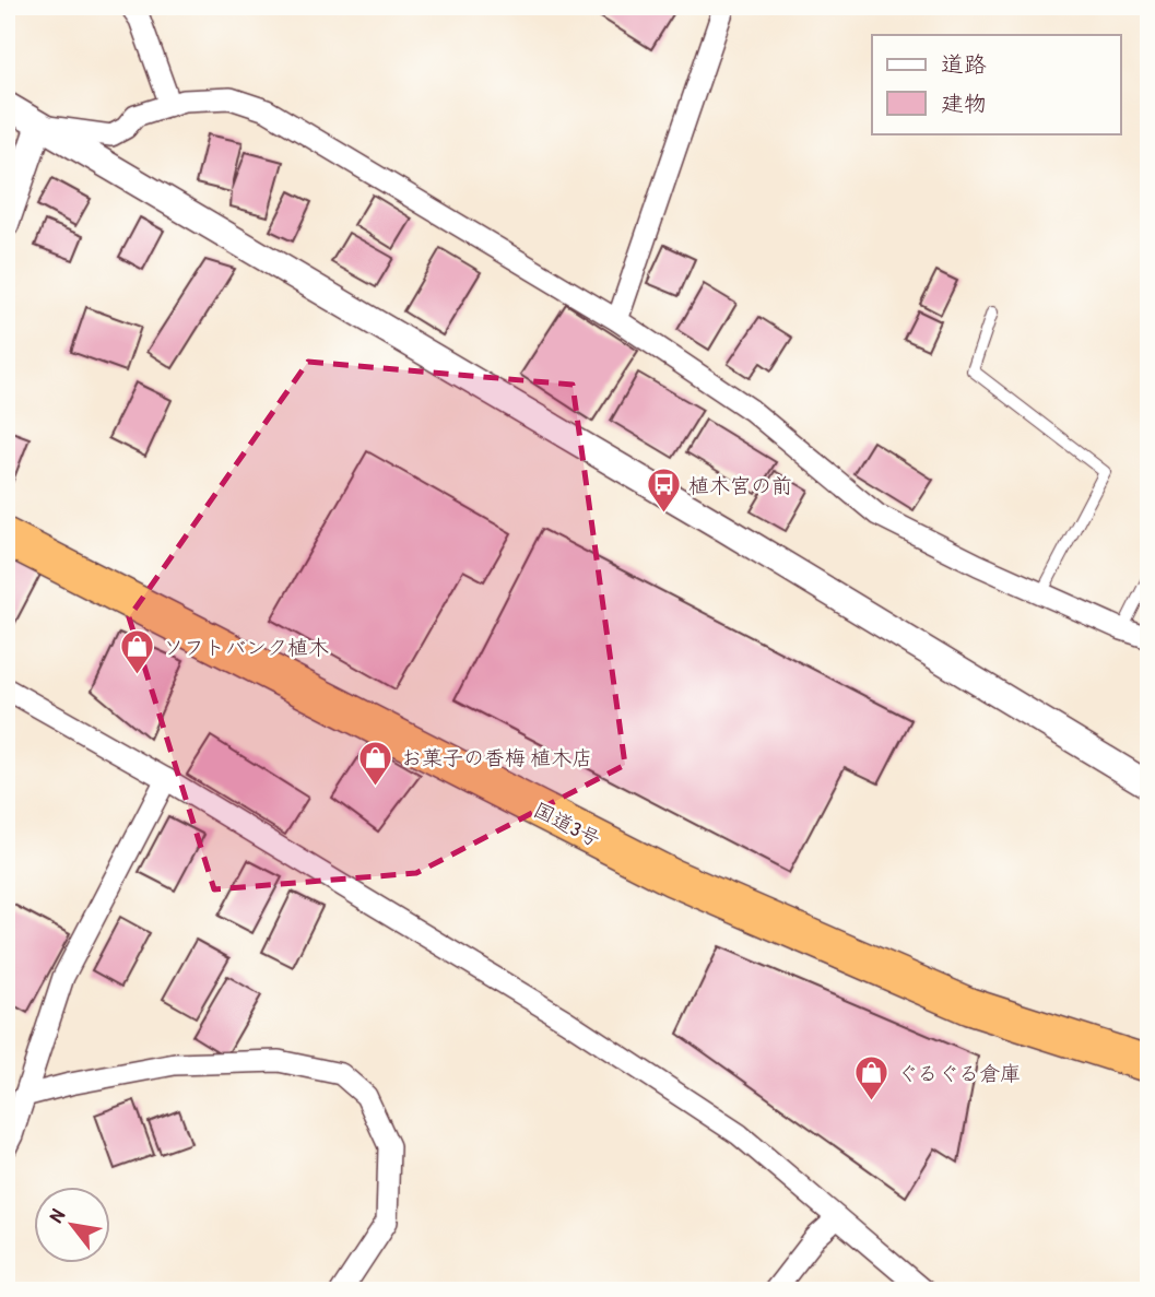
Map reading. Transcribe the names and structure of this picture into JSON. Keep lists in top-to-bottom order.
{
  "streets": {
    "highway": ["国道3号"]
  },
  "places": {
    "bus stop": ["植木宮の前"],
    "shop": ["ソフトバンク植木", "お菓子の香梅 植木店", "ぐるぐる倉庫"]
  },
  "legend": ["道路", "建物"],
  "north": "top left"
}
